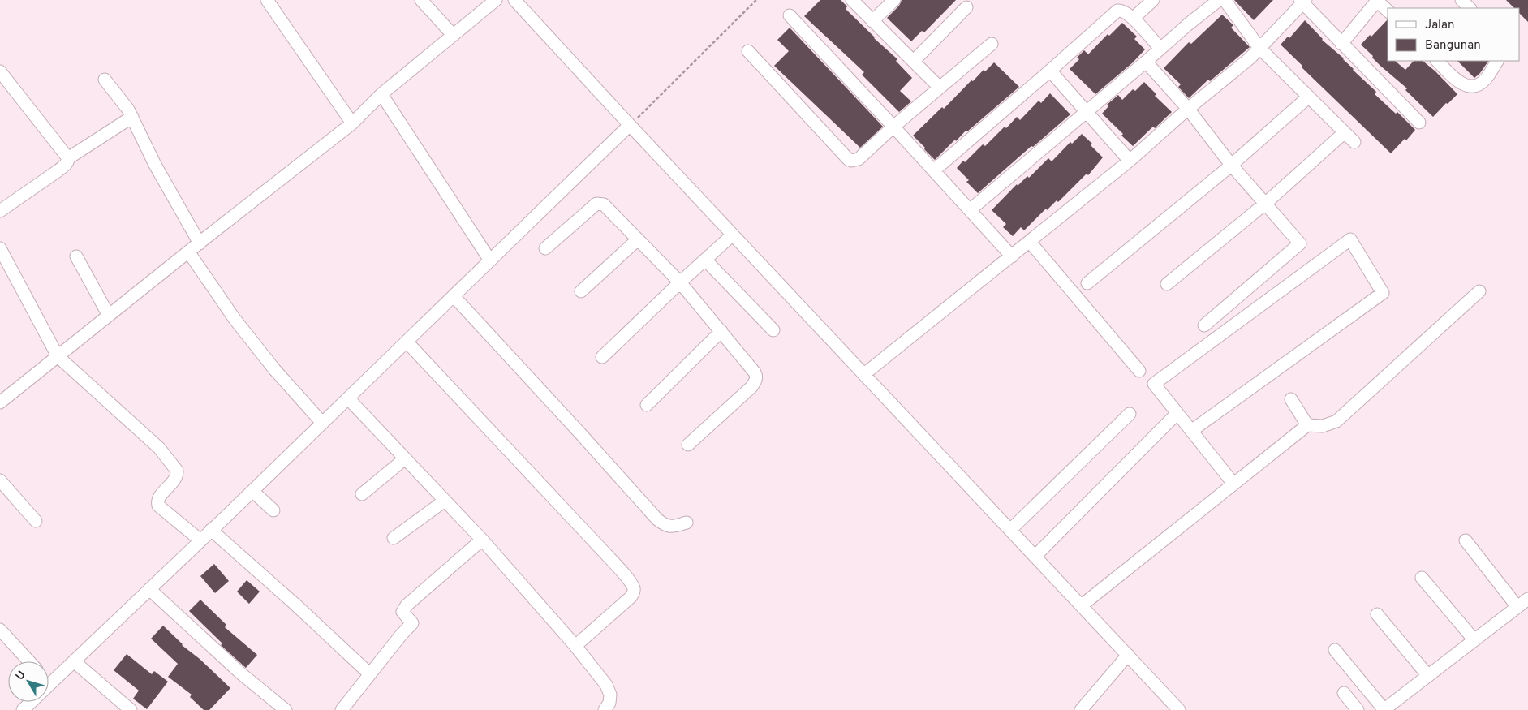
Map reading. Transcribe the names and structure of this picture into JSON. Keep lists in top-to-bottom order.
{
  "legend": ["Jalan", "Bangunan"],
  "north": "top left"
}
